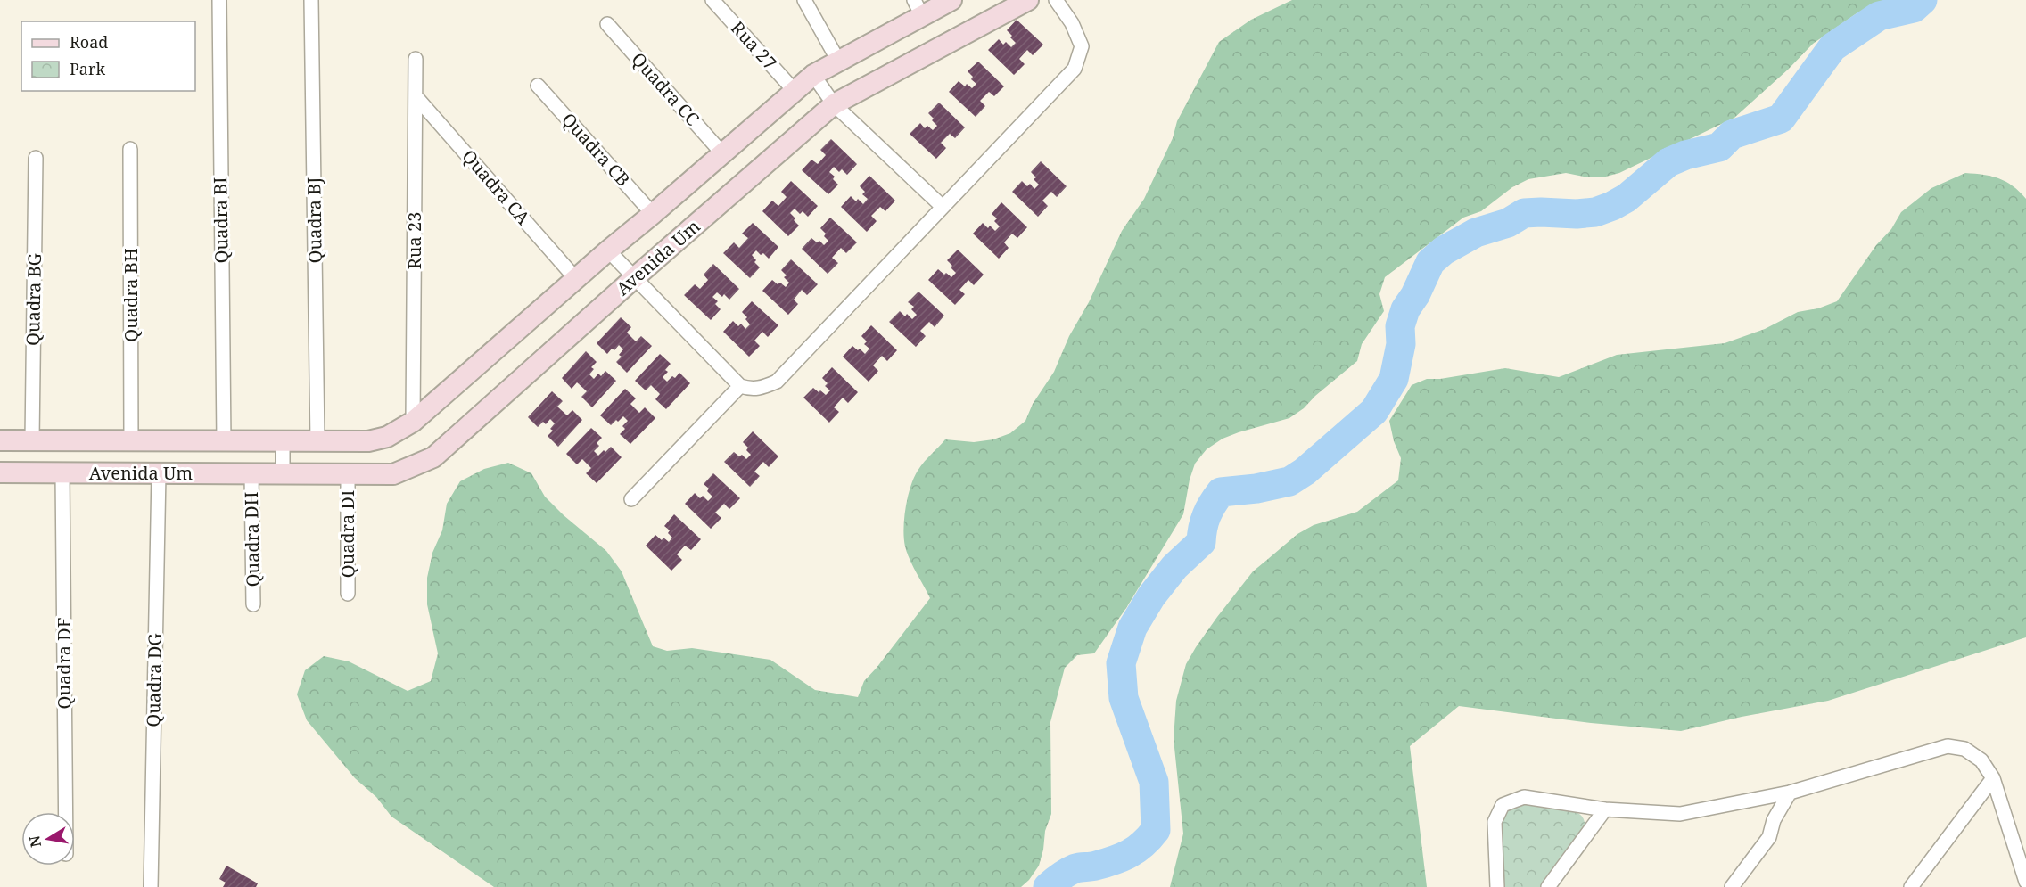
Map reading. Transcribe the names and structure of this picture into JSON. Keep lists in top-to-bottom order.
{
  "streets": {
    "street": [
      "Rua 27",
      "Quadra CC",
      "Quadra CB",
      "Quadra CA",
      "Quadra BI",
      "Quadra BJ",
      "Rua 23",
      "Avenida Um",
      "Quadra BH",
      "Quadra BG",
      "Quadra DI",
      "Quadra DH",
      "Quadra DF",
      "Quadra DG"
    ]
  },
  "crossings": [
    ["Rua 27", "Avenida Um"],
    ["Quadra CC", "Avenida Um"],
    ["Quadra CB", "Avenida Um"],
    ["Quadra CA", "Rua 23"],
    ["Quadra CA", "Avenida Um"],
    ["Quadra BI", "Avenida Um"],
    ["Quadra BJ", "Avenida Um"],
    ["Rua 23", "Avenida Um"],
    ["Avenida Um", "Quadra BH"],
    ["Avenida Um", "Quadra BG"],
    ["Avenida Um", "Quadra DI"],
    ["Avenida Um", "Quadra DH"],
    ["Avenida Um", "Quadra DF"],
    ["Avenida Um", "Quadra DG"]
  ],
  "legend": ["Road", "Park"],
  "north": "left"
}
